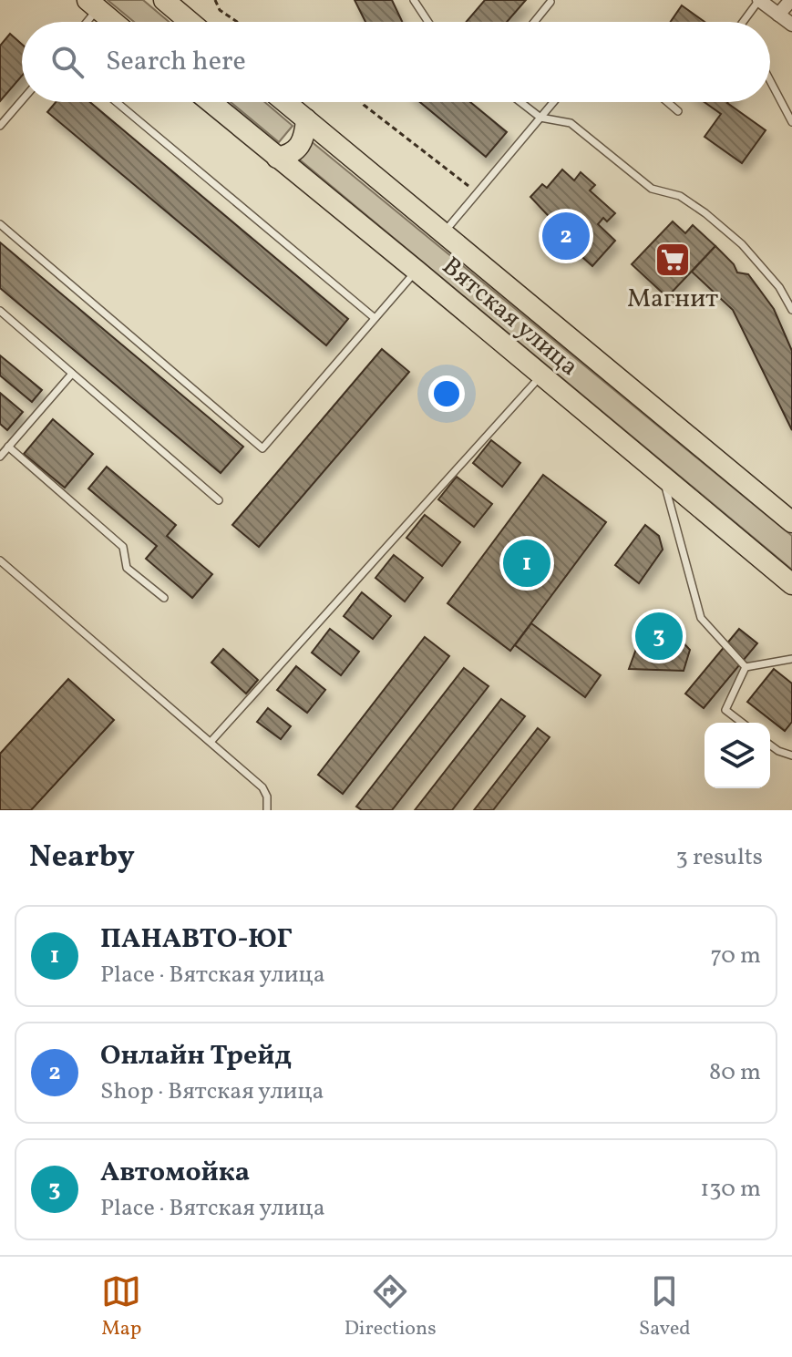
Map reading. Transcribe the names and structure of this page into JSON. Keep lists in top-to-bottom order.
{
  "streets": {
    "main road": ["Вятская улица"]
  },
  "places": {
    "supermarket": ["Магнит"]
  },
  "page": {
    "search": "Search here",
    "pins": ["2", "1", "3"],
    "heading": ["Nearby", "3 results"],
    "list": [
      {
        "mark": "1",
        "name": "ПАНАВТО-ЮГ",
        "note": "Place · Вятская улица",
        "value": "70 m"
      },
      {
        "mark": "2",
        "name": "Онлайн Трейд",
        "note": "Shop · Вятская улица",
        "value": "80 m"
      },
      {
        "mark": "3",
        "name": "Автомойка",
        "note": "Place · Вятская улица",
        "value": "130 m"
      }
    ],
    "nav": ["Map", "Directions", "Saved"]
  }
}
